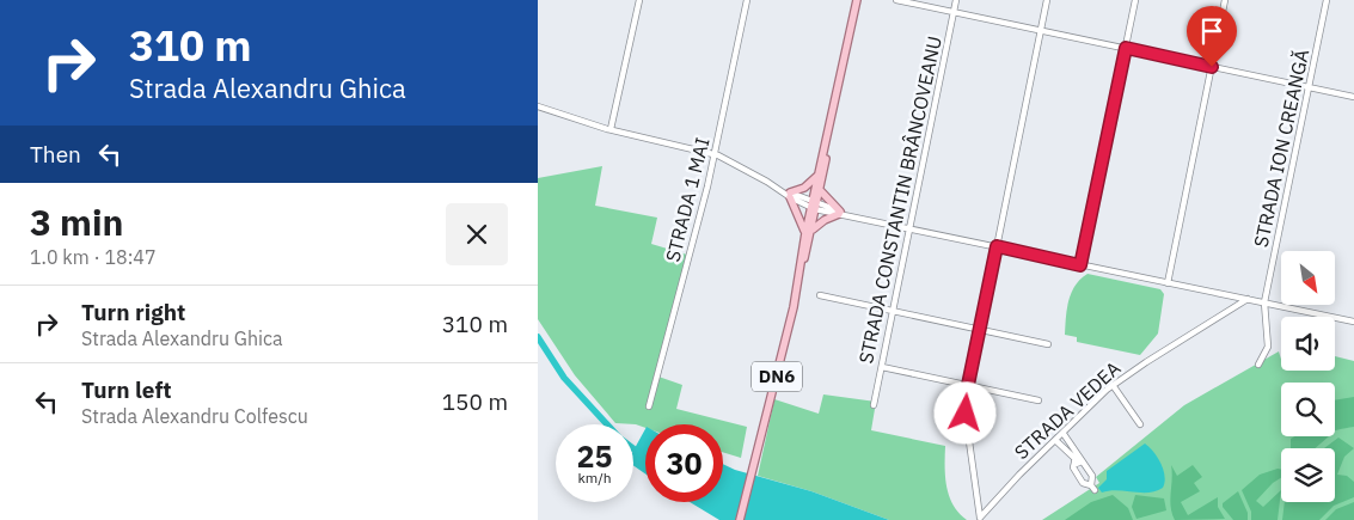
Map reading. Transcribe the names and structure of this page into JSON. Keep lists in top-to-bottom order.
{
  "streets": {
    "main road": ["DN6"],
    "street": [
      "STRADA ION CREANGĂ",
      "STRADA 1 MAI",
      "STRADA CONSTANTIN BRÂNCOVEANU",
      "STRADA VEDEA"
    ]
  },
  "north": "bottom right",
  "page": {
    "turn": ["310 m", "Strada Alexandru Ghica"],
    "then": "Then",
    "heading": ["3 min", "1.0 km · 18:47"],
    "list": [
      {
        "name": "Turn right",
        "note": "Strada Alexandru Ghica",
        "value": "310 m"
      },
      {
        "name": "Turn left",
        "note": "Strada Alexandru Colfescu",
        "value": "150 m"
      }
    ],
    "speed": "25 km/h",
    "limit": "30"
  }
}
